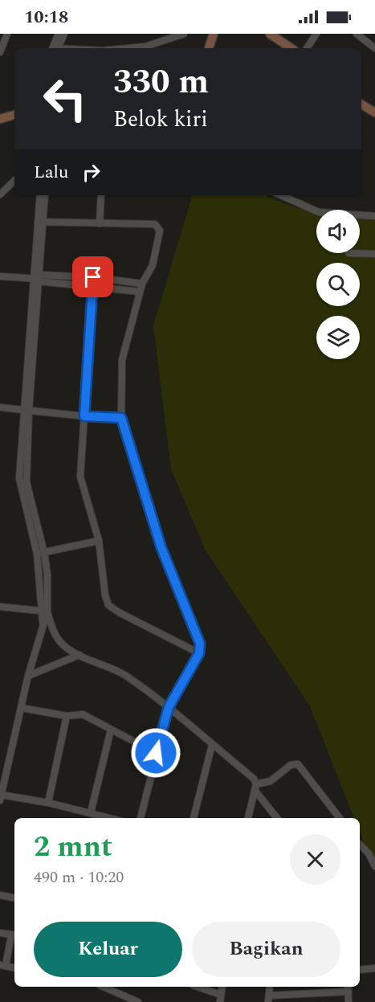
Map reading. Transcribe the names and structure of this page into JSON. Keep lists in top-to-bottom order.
{
  "page": {
    "status": "10:18",
    "turn": ["330 m", "Belok kiri"],
    "then": "Lalu",
    "heading": ["2 mnt", "490 m · 10:20"],
    "buttons": ["Keluar", "Bagikan"]
  }
}
